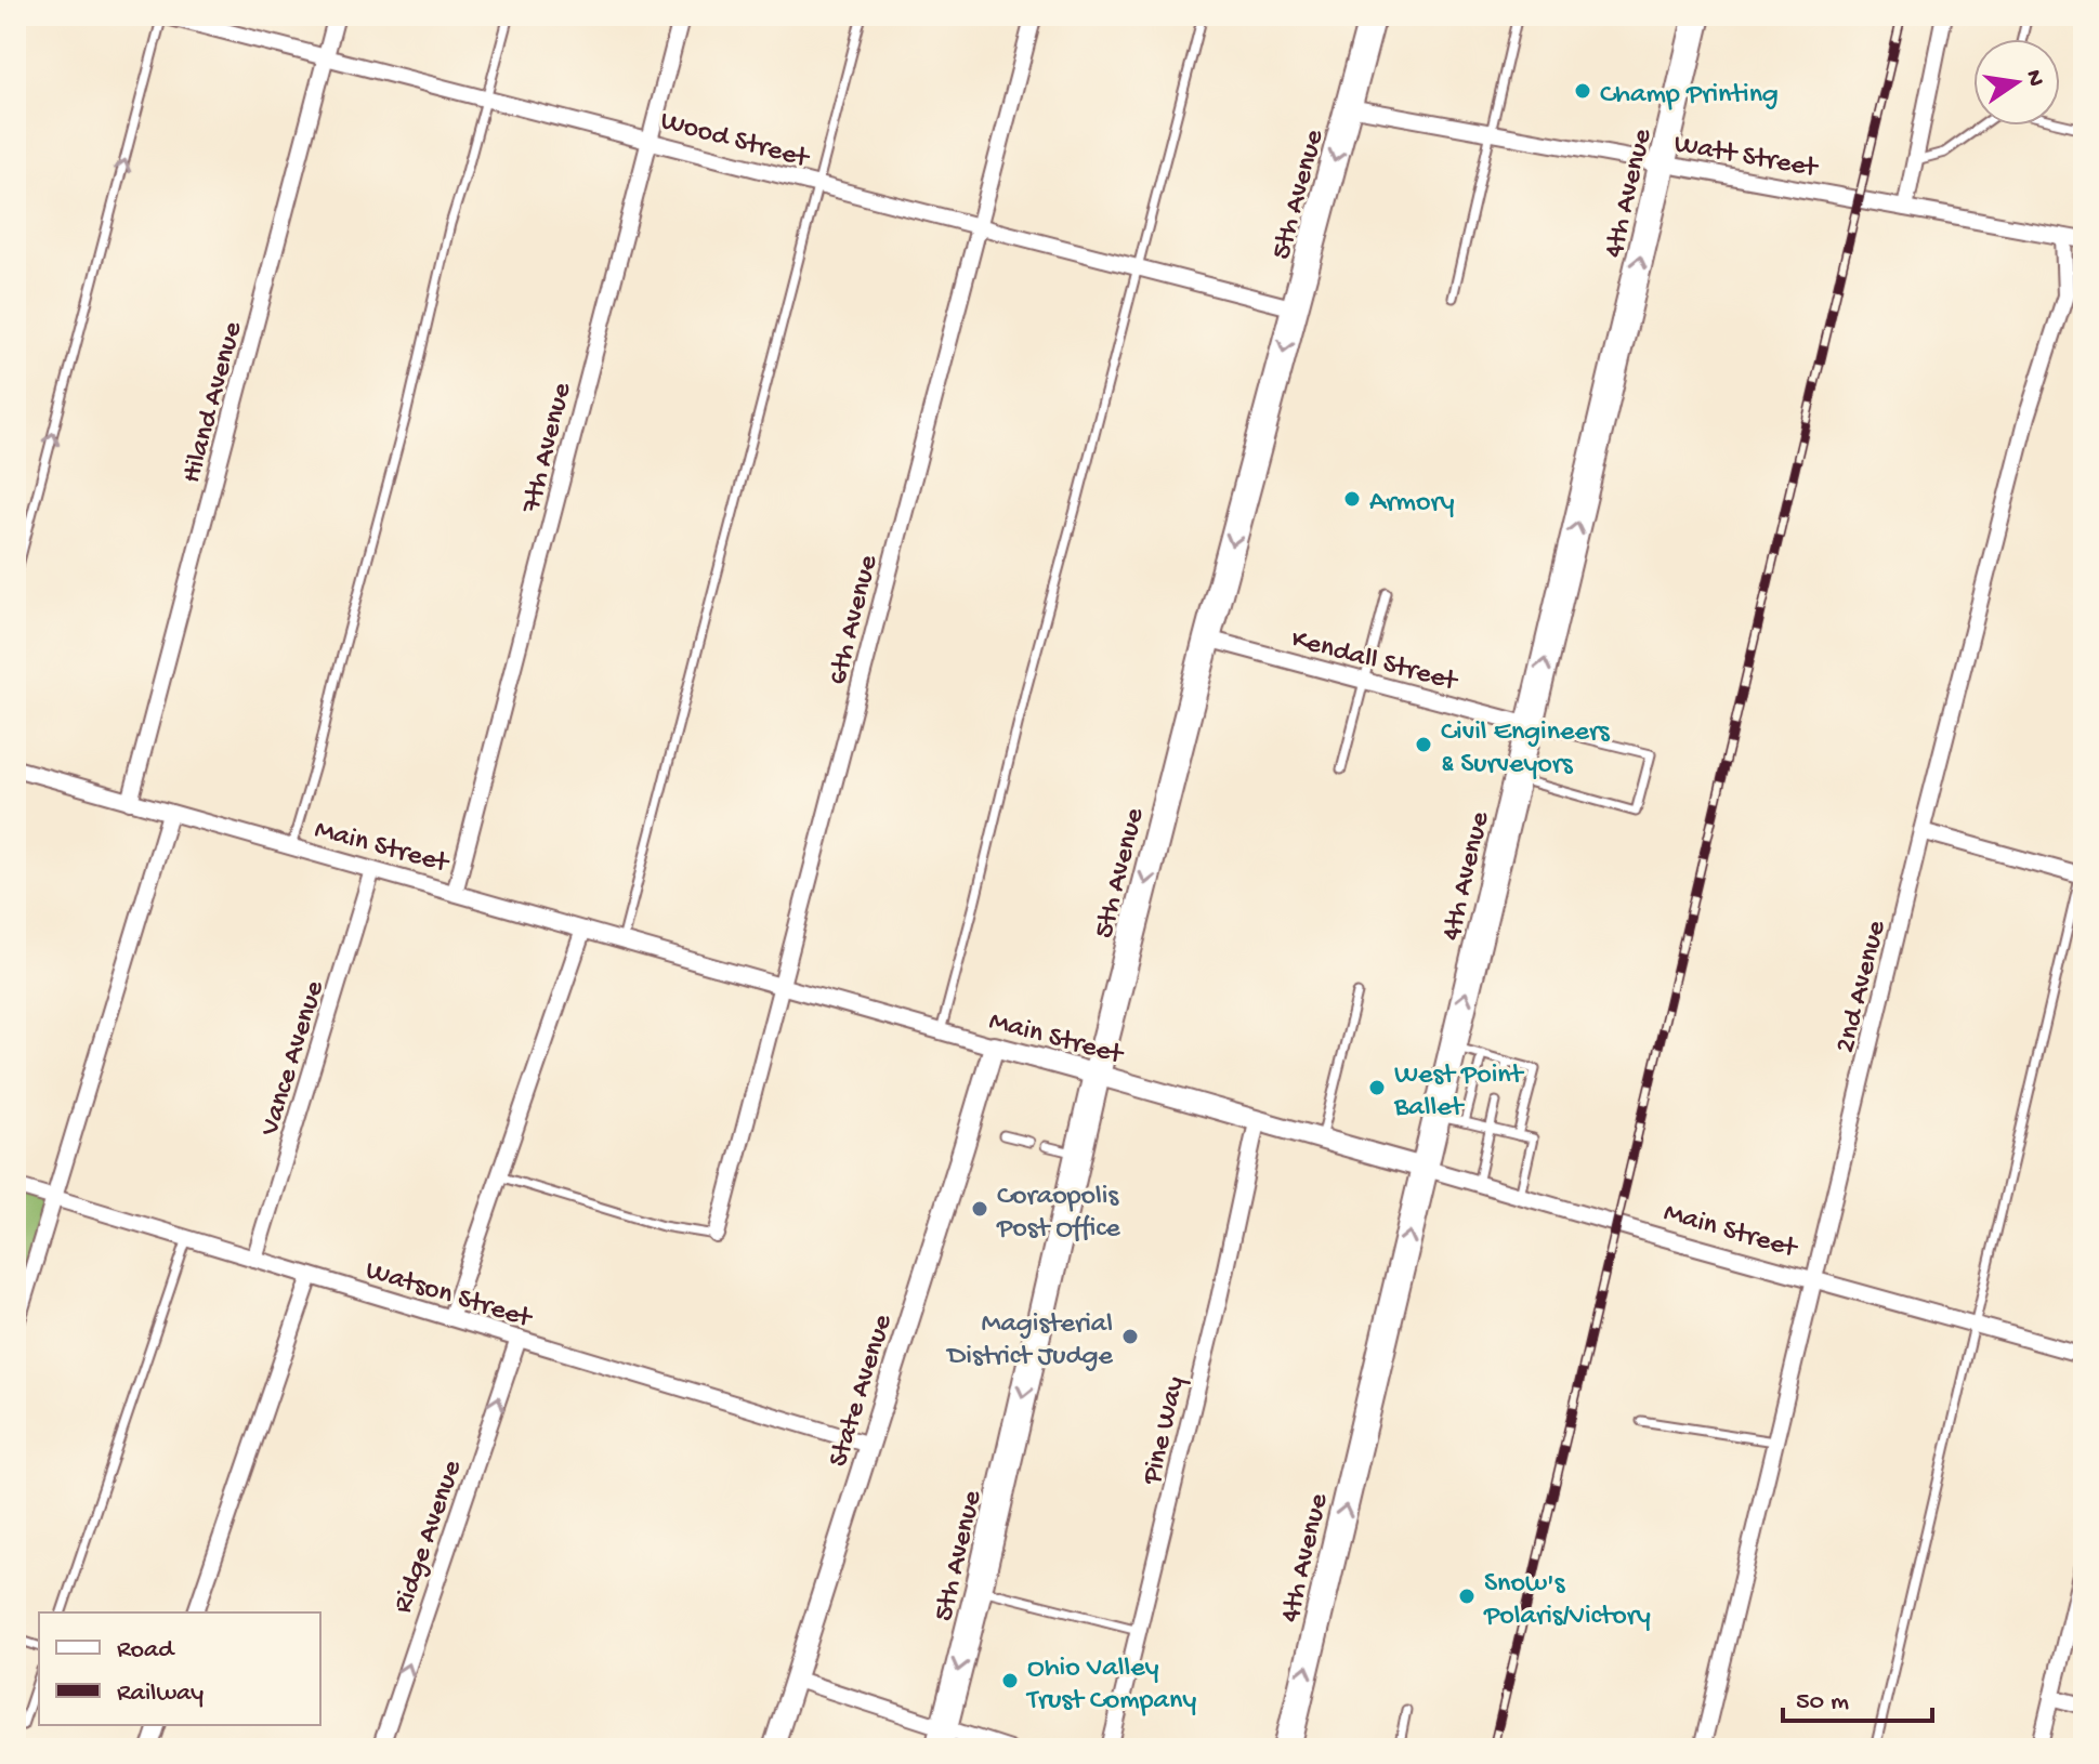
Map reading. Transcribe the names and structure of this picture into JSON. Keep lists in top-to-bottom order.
{
  "streets": {
    "main road": ["4th Avenue", "5th Avenue"],
    "street": [
      "Wood Street",
      "Watt Street",
      "Hiland Avenue",
      "7th Avenue",
      "6th Avenue",
      "Kendall Street",
      "Main Street",
      "2nd Avenue",
      "Vance Avenue",
      "Watson Street",
      "State Avenue",
      "Pine Way",
      "Ridge Avenue"
    ]
  },
  "crossings": [
    ["Wood Street", "5th Avenue"],
    ["Wood Street", "Hiland Avenue"],
    ["Wood Street", "7th Avenue"],
    ["Wood Street", "6th Avenue"],
    ["Watt Street", "4th Avenue"],
    ["Watt Street", "5th Avenue"],
    ["Watt Street", "2nd Avenue"],
    ["4th Avenue", "Kendall Street"],
    ["4th Avenue", "Main Street"],
    ["5th Avenue", "Kendall Street"],
    ["5th Avenue", "Main Street"],
    ["Hiland Avenue", "Main Street"],
    ["7th Avenue", "Main Street"],
    ["6th Avenue", "Main Street"],
    ["Main Street", "2nd Avenue"],
    ["Main Street", "Vance Avenue"],
    ["Main Street", "State Avenue"],
    ["Main Street", "Pine Way"],
    ["Vance Avenue", "Watson Street"],
    ["Watson Street", "State Avenue"],
    ["Watson Street", "Ridge Avenue"]
  ],
  "one_way": ["4th Avenue", "5th Avenue", "Ridge Avenue"],
  "places": [
    "Champ Printing",
    "Armory",
    "Civil Engineers & Surveyors",
    "West Point Ballet",
    "Coraopolis Post Office",
    "Magisterial District Judge",
    "Snow's Polaris/Victory",
    "Ohio Valley Trust Company"
  ],
  "legend": ["Road", "Railway"],
  "scale_bar": "50 m",
  "north": "right"
}
